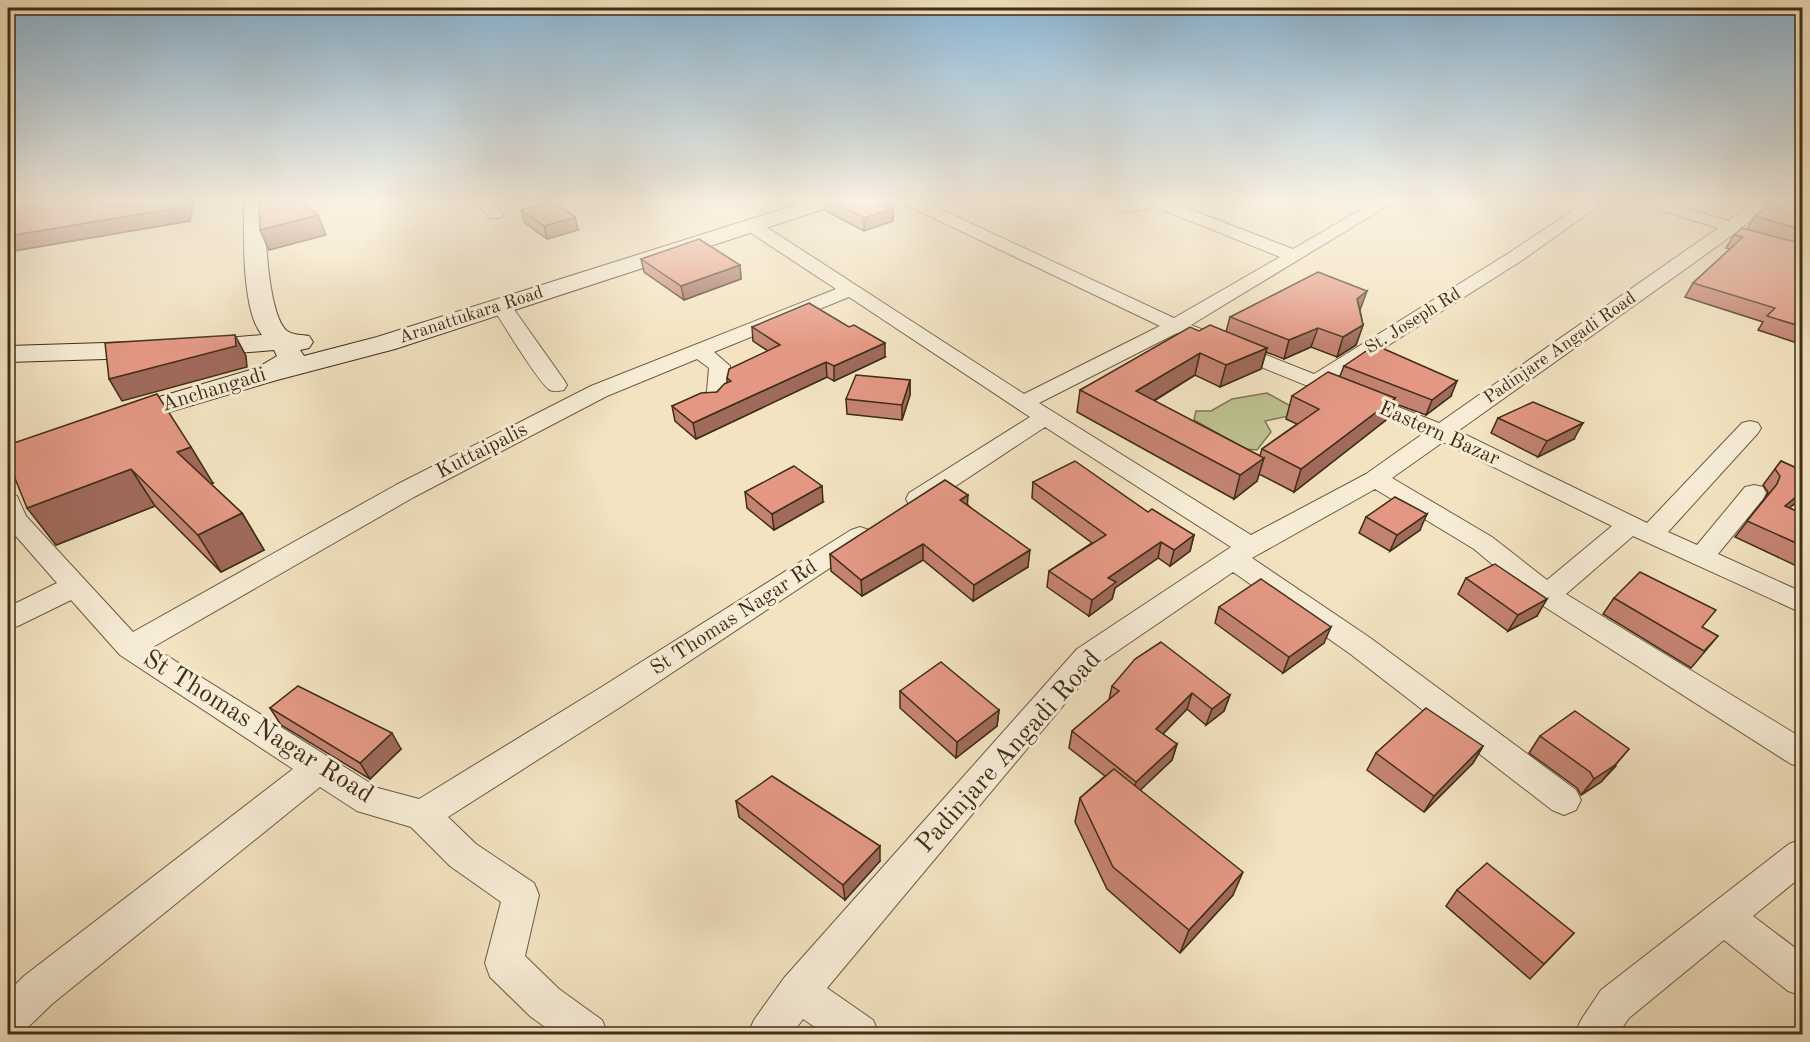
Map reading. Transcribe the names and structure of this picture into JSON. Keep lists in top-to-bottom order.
{
  "streets": {
    "main road": ["Aranattukara Road", "Anchangadi"],
    "street": [
      "St. Joseph Rd",
      "Padinjare Angadi Road",
      "Eastern Bazar",
      "Kuttaipalis",
      "St Thomas Nagar Rd",
      "St Thomas Nagar Road"
    ]
  },
  "crossings": [
    ["Aranattukara Road", "Anchangadi"],
    ["St. Joseph Rd", "Eastern Bazar"],
    ["Padinjare Angadi Road", "Eastern Bazar"],
    ["Eastern Bazar", "St Thomas Nagar Rd"],
    ["Kuttaipalis", "St Thomas Nagar Road"],
    ["St Thomas Nagar Rd", "St Thomas Nagar Road"]
  ]
}
